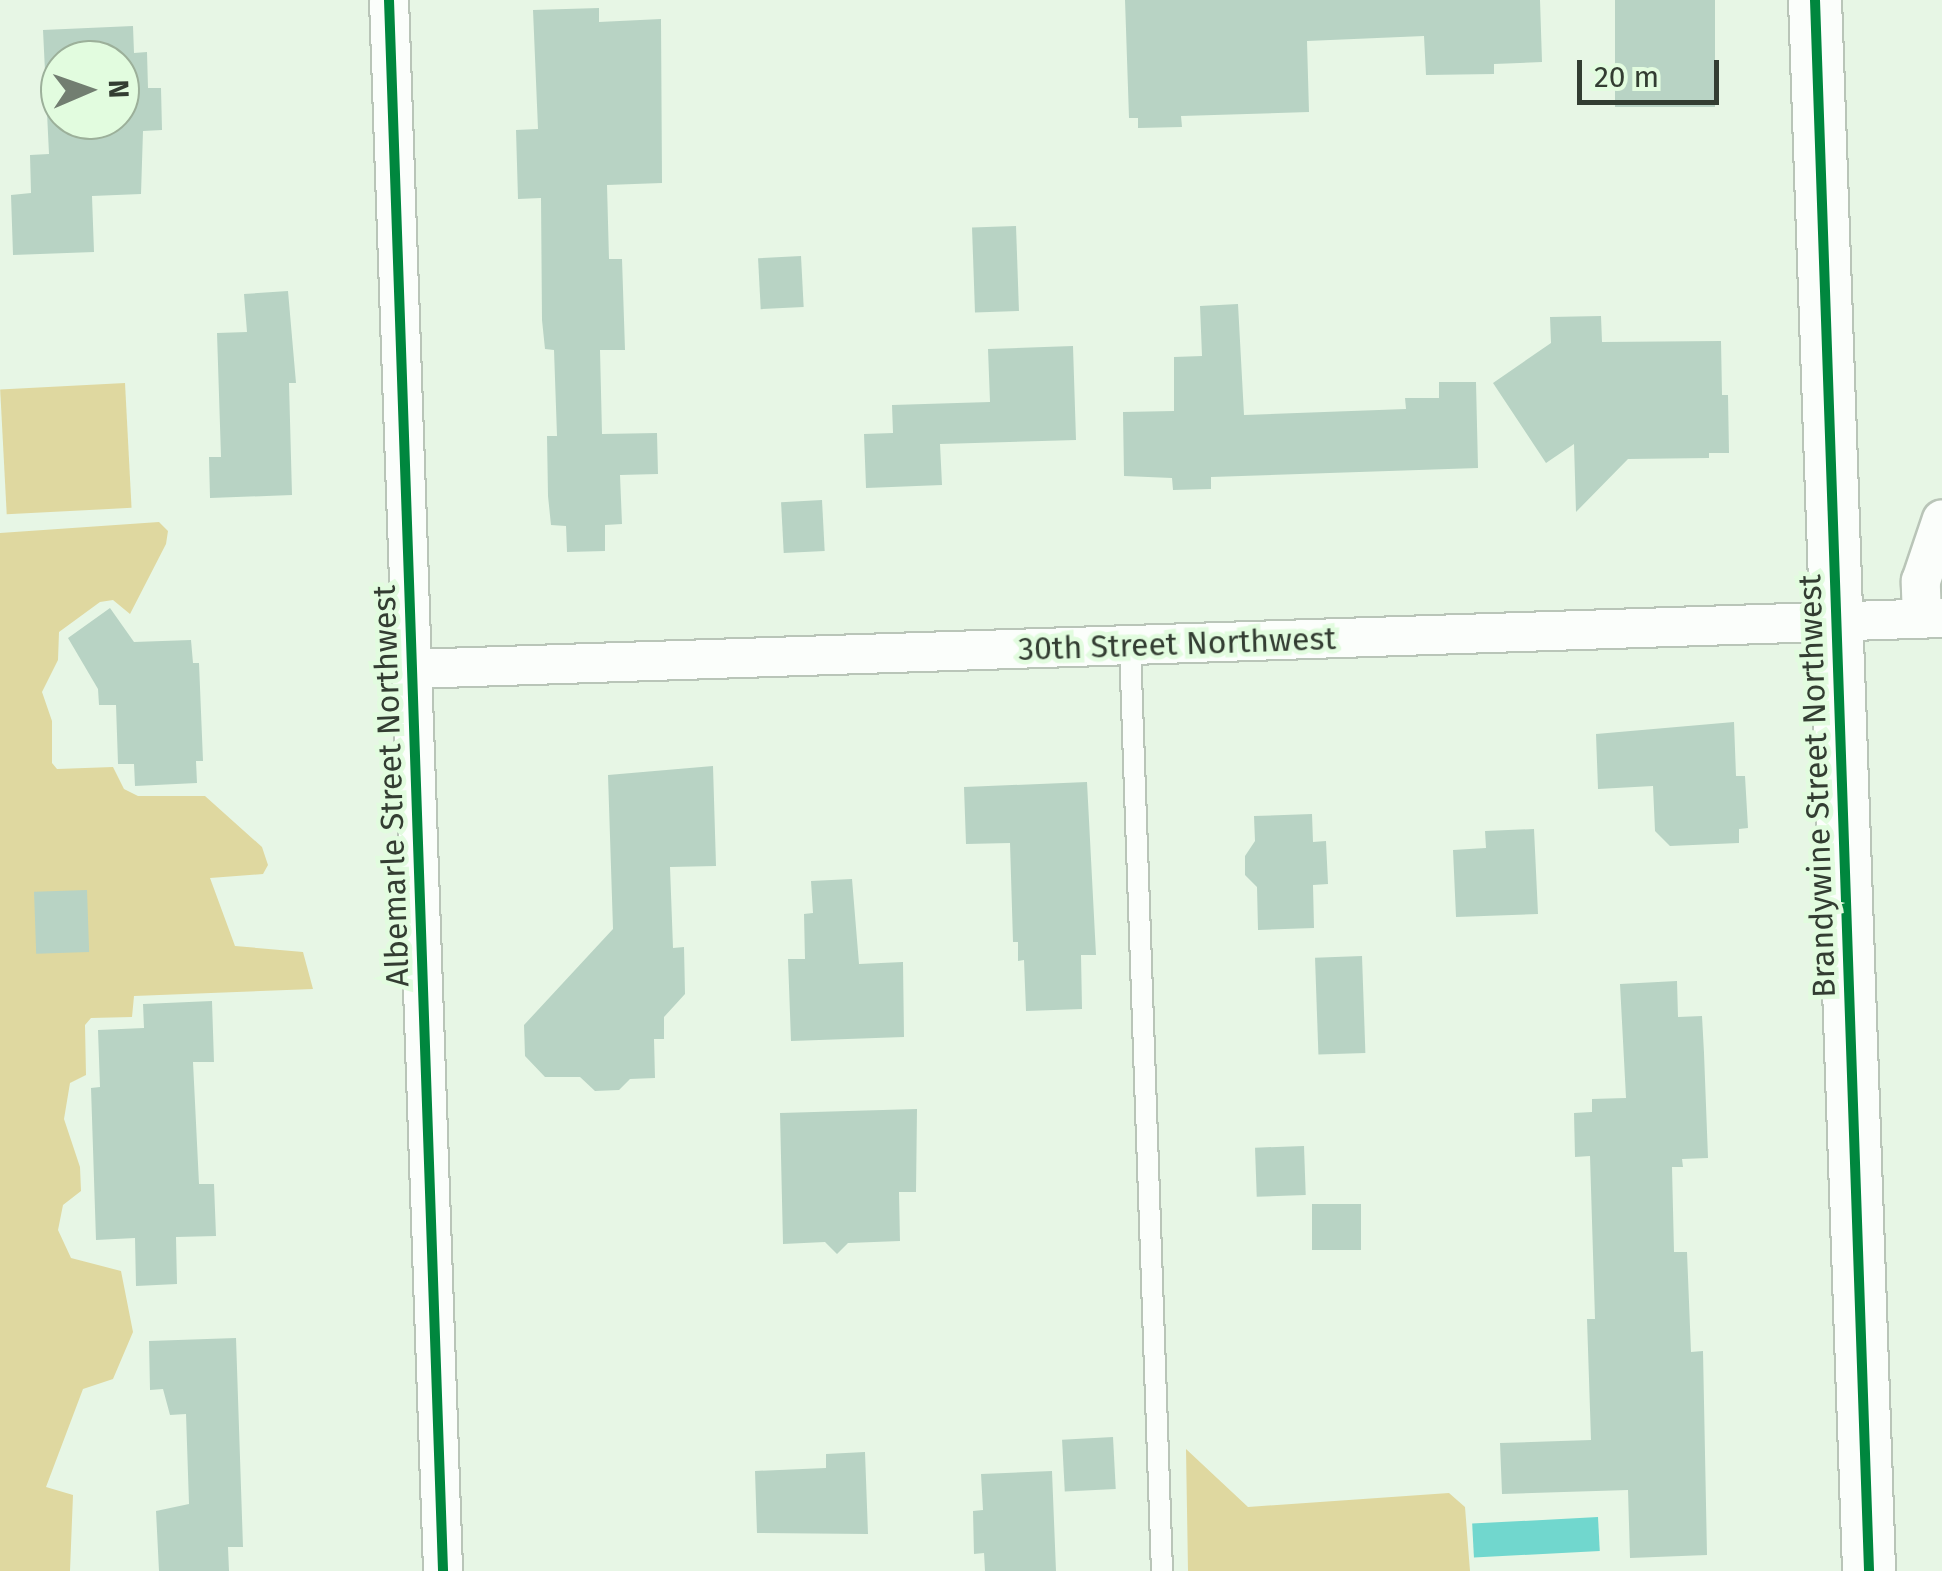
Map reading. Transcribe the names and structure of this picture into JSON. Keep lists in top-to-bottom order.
{
  "streets": {
    "street": ["30th Street Northwest", "Albemarle Street Northwest", "Brandywine Street Northwest"]
  },
  "crossings": [
    ["30th Street Northwest", "Albemarle Street Northwest"],
    ["30th Street Northwest", "Brandywine Street Northwest"]
  ],
  "scale_bar": "20 m",
  "north": "right"
}
